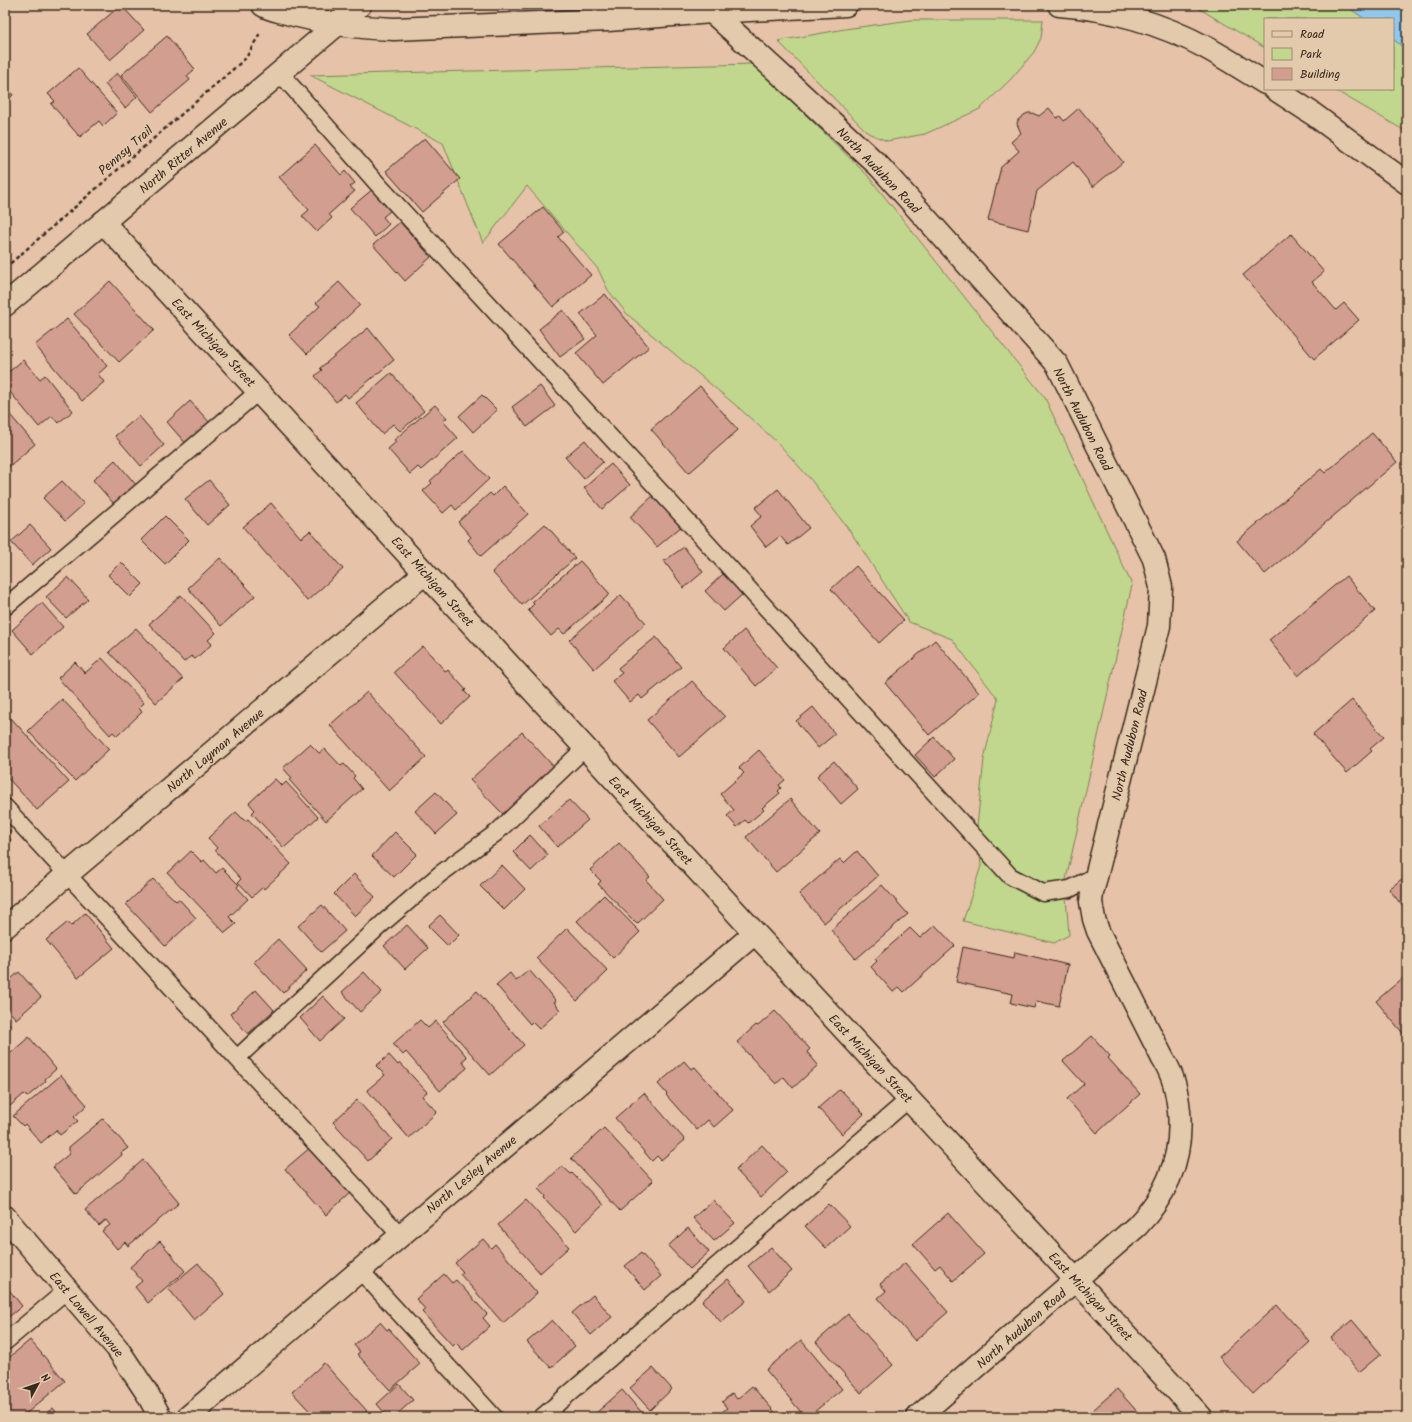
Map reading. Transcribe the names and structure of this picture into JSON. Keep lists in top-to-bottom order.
{
  "streets": {
    "street": [
      "North Ritter Avenue",
      "North Audubon Road",
      "East Michigan Street",
      "North Layman Avenue",
      "North Lesley Avenue",
      "East Lowell Avenue"
    ],
    "path": ["Pennsy Trail"]
  },
  "crossings": [
    ["North Ritter Avenue", "East Michigan Street"],
    ["North Audubon Road", "East Michigan Street"],
    ["East Michigan Street", "North Layman Avenue"],
    ["East Michigan Street", "North Lesley Avenue"]
  ],
  "legend": ["Road", "Park", "Building"],
  "north": "top right"
}
